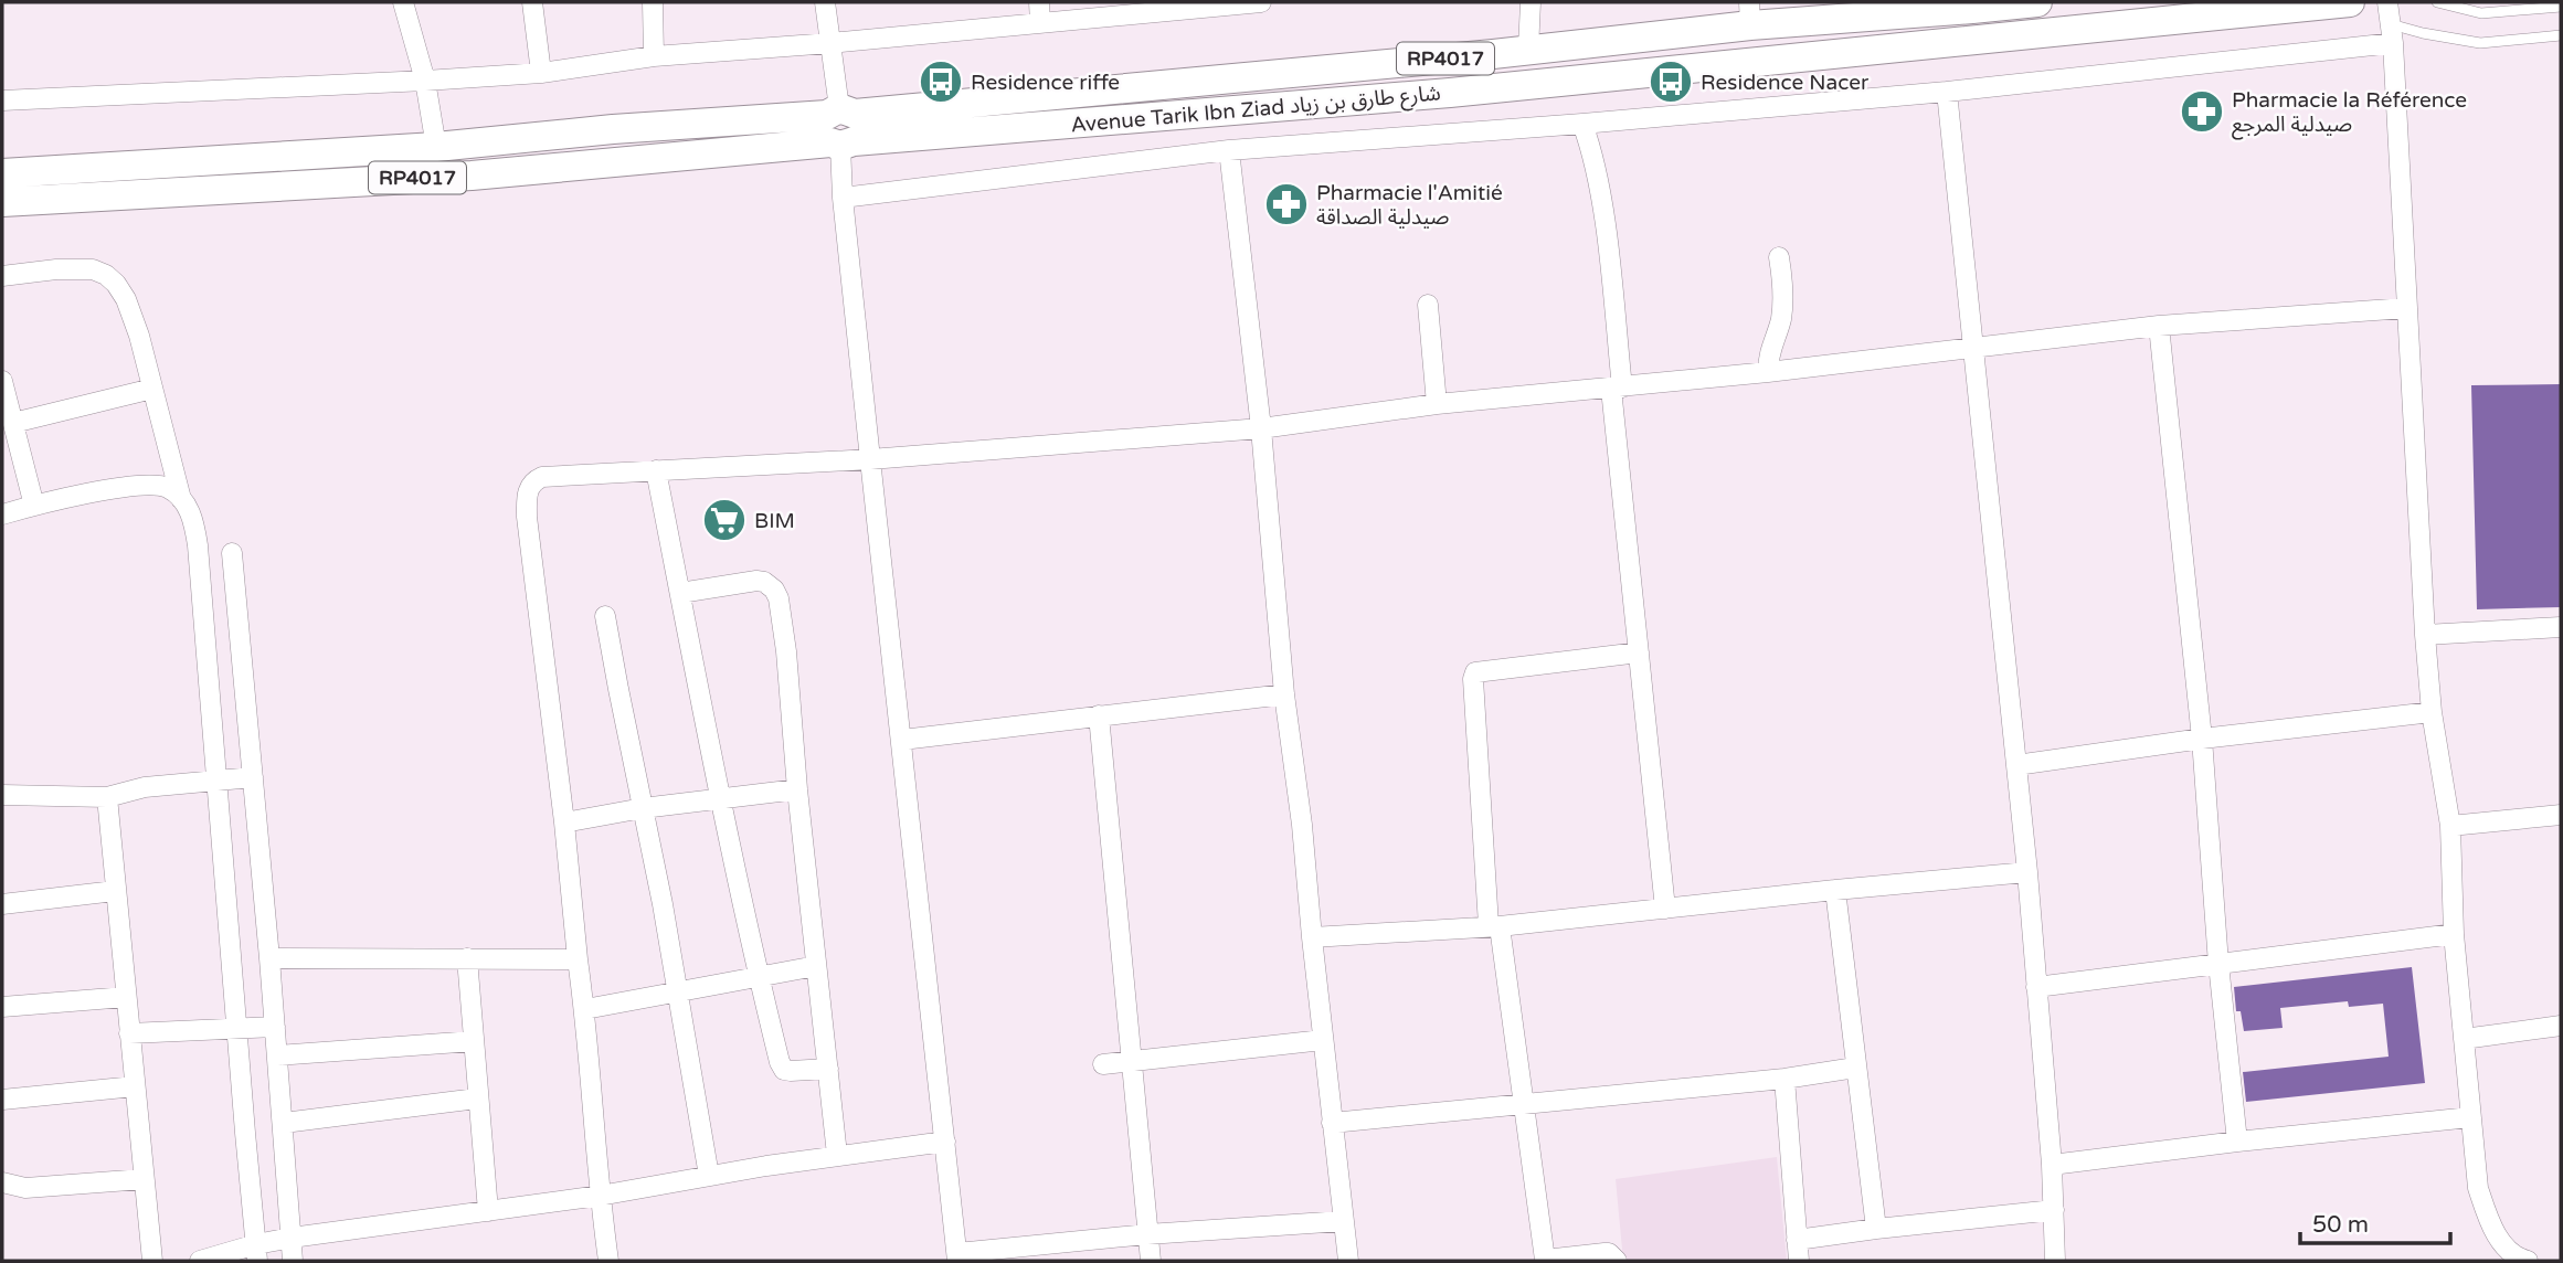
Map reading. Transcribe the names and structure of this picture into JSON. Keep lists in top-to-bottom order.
{
  "streets": {
    "main road": ["RP4017", "Avenue Tarik Ibn Ziad شارع طارق بن زياد"]
  },
  "places": {
    "bus stop": ["Residence riffe", "Residence Nacer"],
    "pharmacy": ["Pharmacie la Référence صيدلية المرجع", "Pharmacie l'Amitié صيدلية الصداقة"],
    "supermarket": ["BIM"]
  },
  "scale_bar": "50 m"
}
